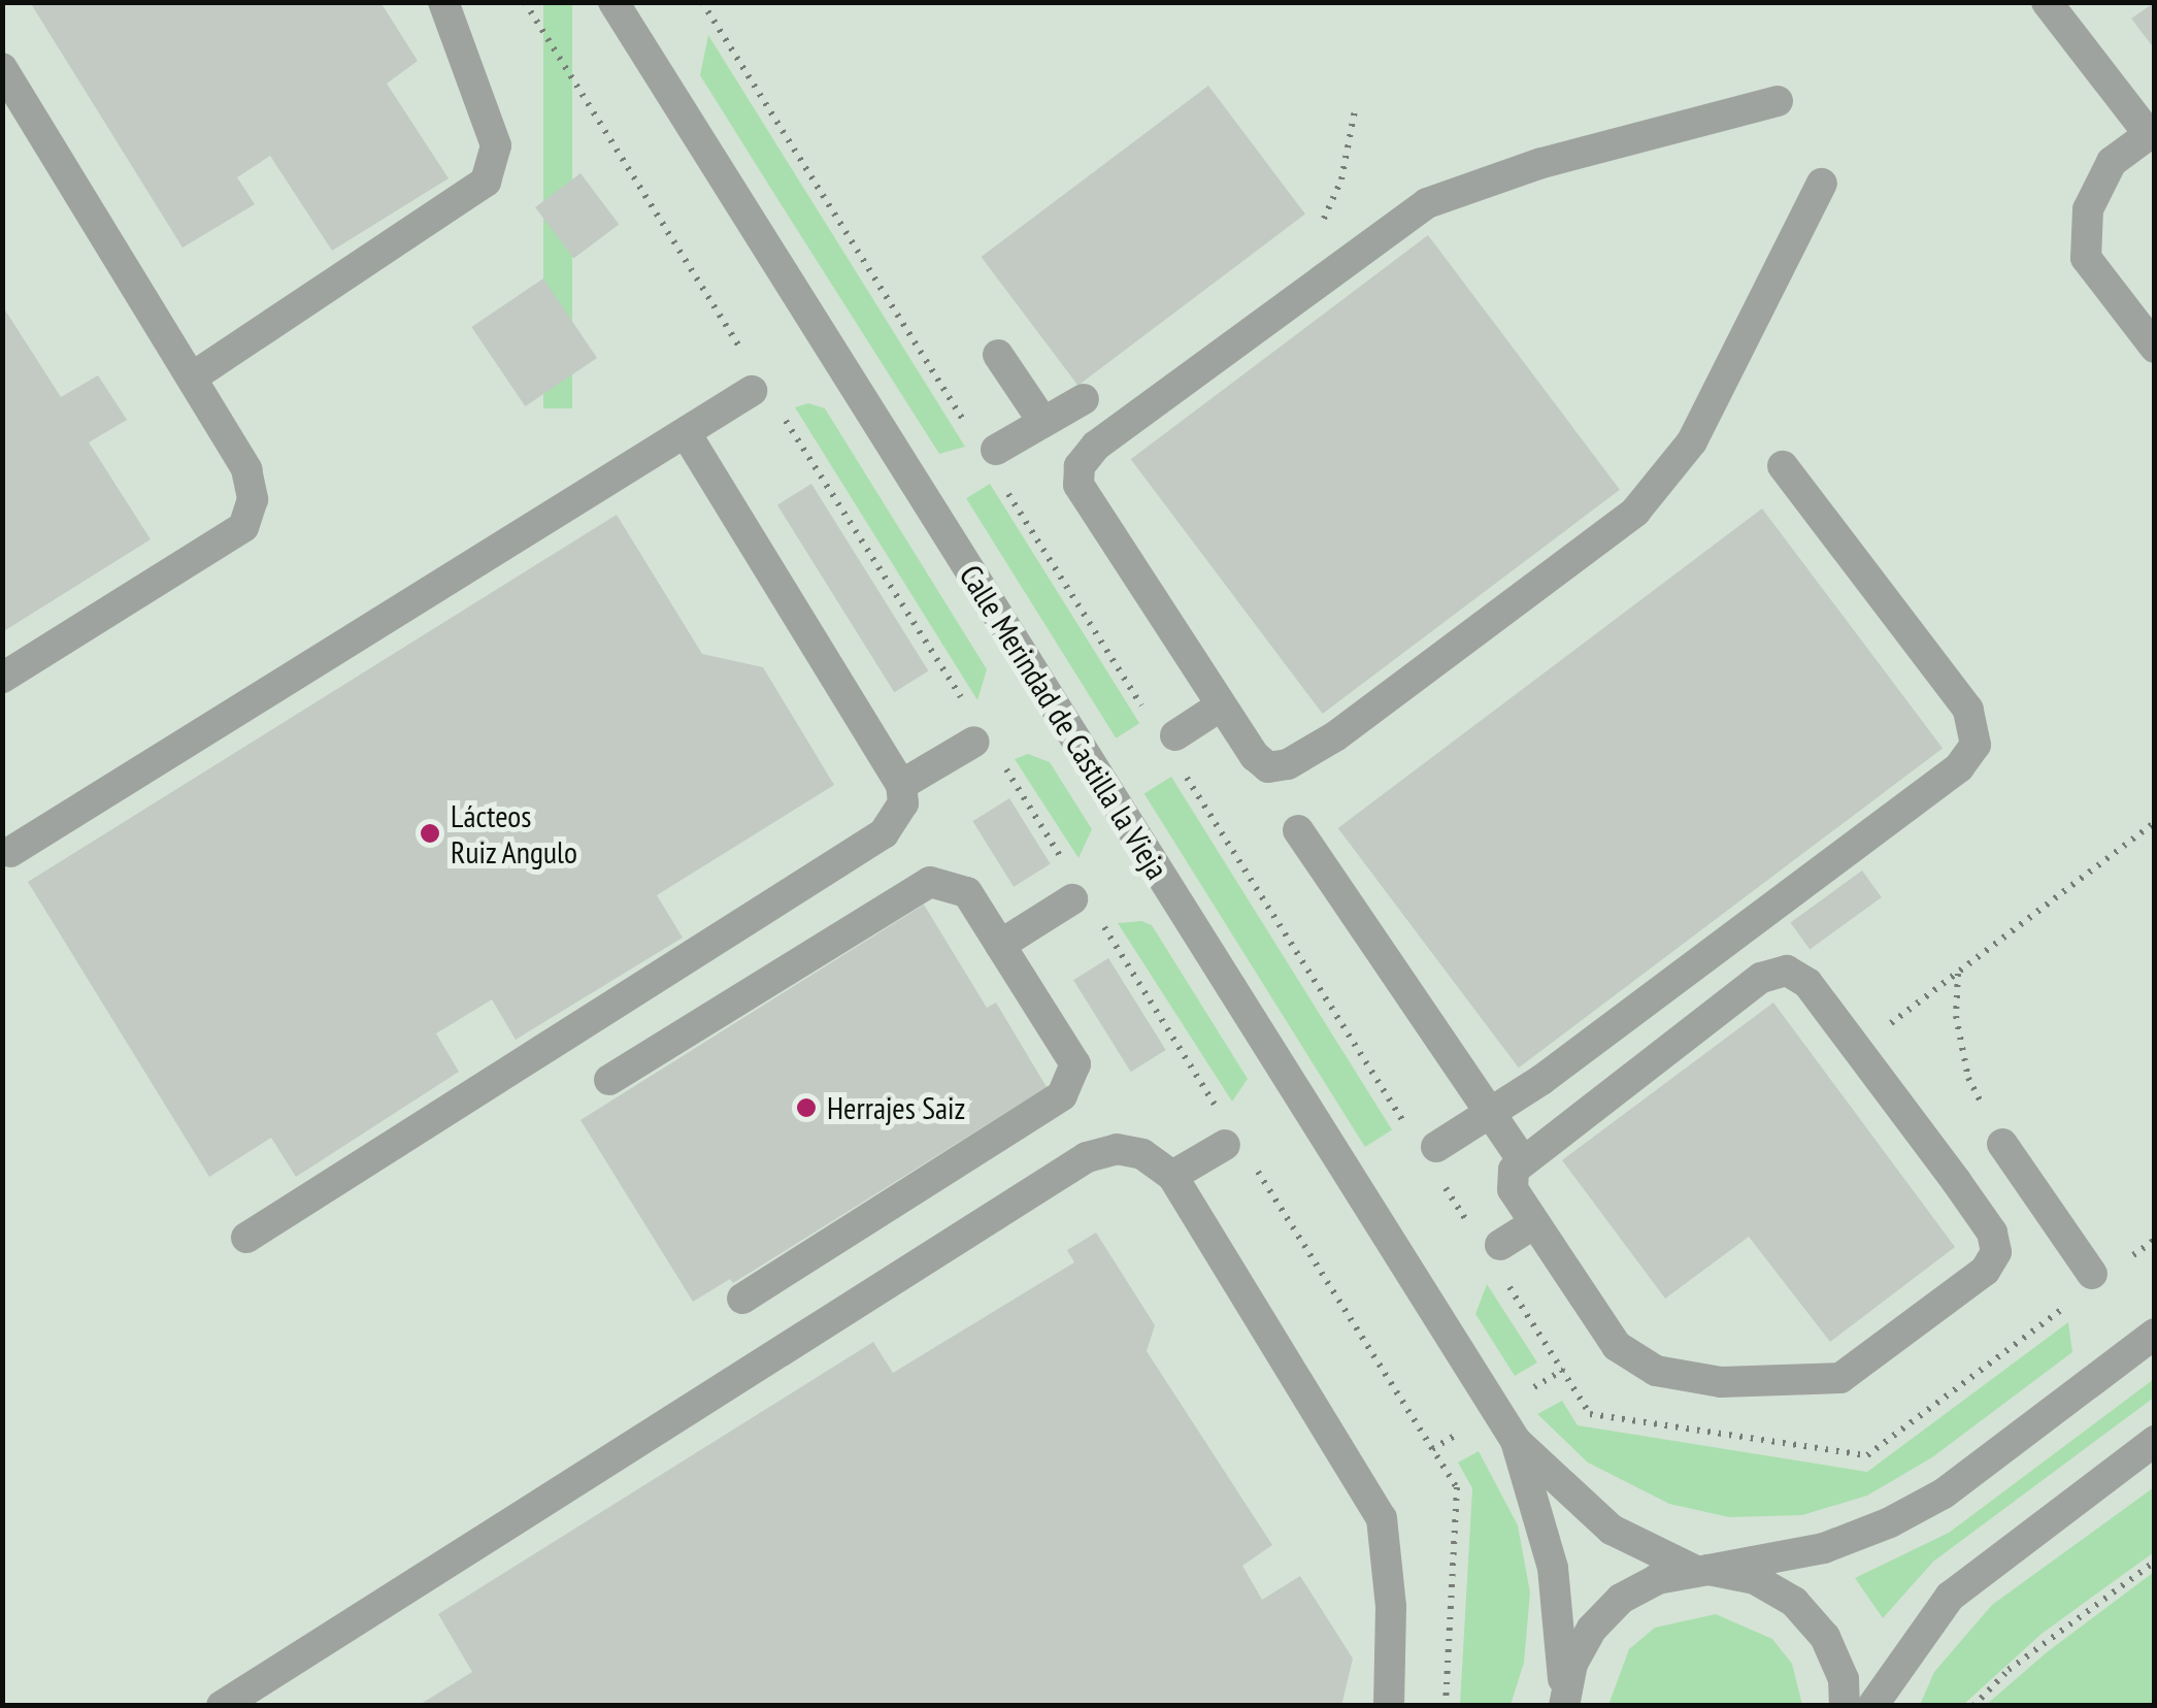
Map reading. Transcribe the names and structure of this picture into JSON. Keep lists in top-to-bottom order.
{
  "streets": {
    "street": ["Calle Merindad de Castilla la Vieja"]
  },
  "places": ["Lácteos Ruiz Angulo", "Herrajes Saiz"]
}
